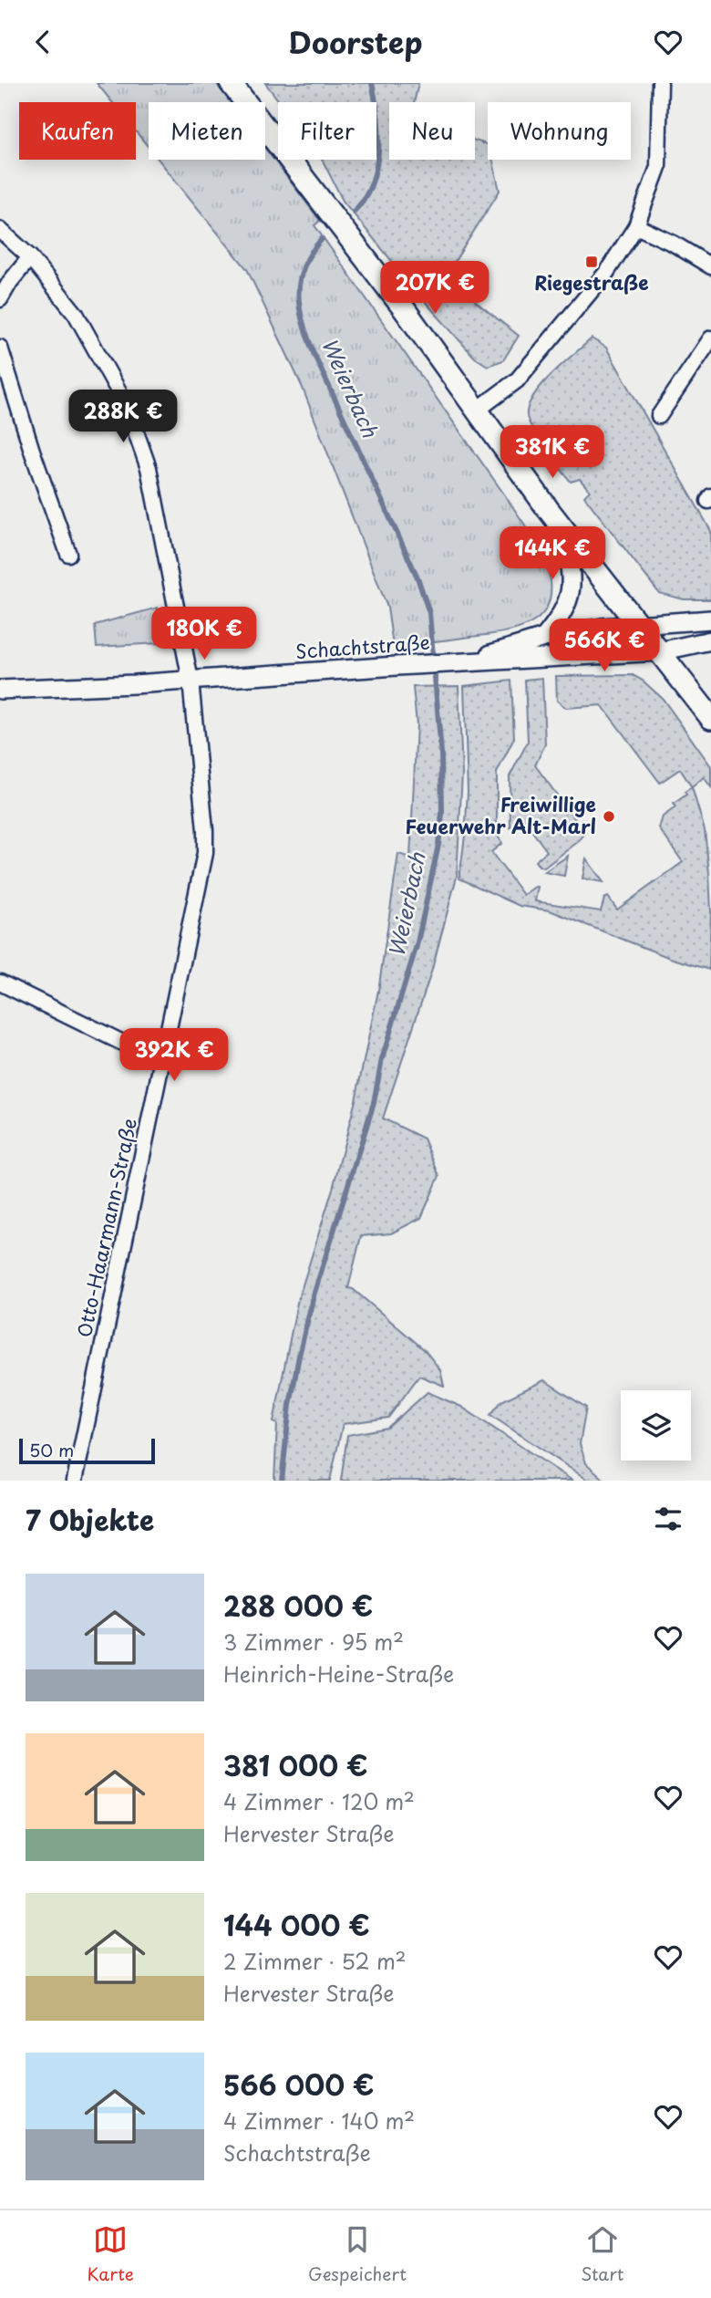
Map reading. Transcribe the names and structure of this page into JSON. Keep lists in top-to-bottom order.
{
  "streets": {
    "street": ["Schachtstraße", "Otto-Haarmann-Straße"]
  },
  "crossings": [
    ["Schachtstraße", "Otto-Haarmann-Straße"]
  ],
  "water": ["Weierbach"],
  "places": {
    "transit": ["Riegestraße"],
    "other": ["Freiwillige Feuerwehr Alt-Marl"]
  },
  "scale_bar": "50 m",
  "page": {
    "header": "Doorstep",
    "chip": [
      "Kaufen",
      "Mieten",
      "Filter",
      "Neu",
      "Wohnung"
    ],
    "price": [
      "207K €",
      "288K €",
      "381K €",
      "144K €",
      "180K €",
      "566K €",
      "392K €"
    ],
    "scale": "50 m",
    "heading": "7 Objekte",
    "list": [
      {
        "name": "288 000 €",
        "note": "3 Zimmer · 95 m² · Heinrich-Heine-Straße"
      },
      {
        "name": "381 000 €",
        "note": "4 Zimmer · 120 m² · Hervester Straße"
      },
      {
        "name": "144 000 €",
        "note": "2 Zimmer · 52 m² · Hervester Straße"
      },
      {
        "name": "566 000 €",
        "note": "4 Zimmer · 140 m² · Schachtstraße"
      }
    ],
    "tabs": ["Karte", "Gespeichert", "Start"]
  }
}
